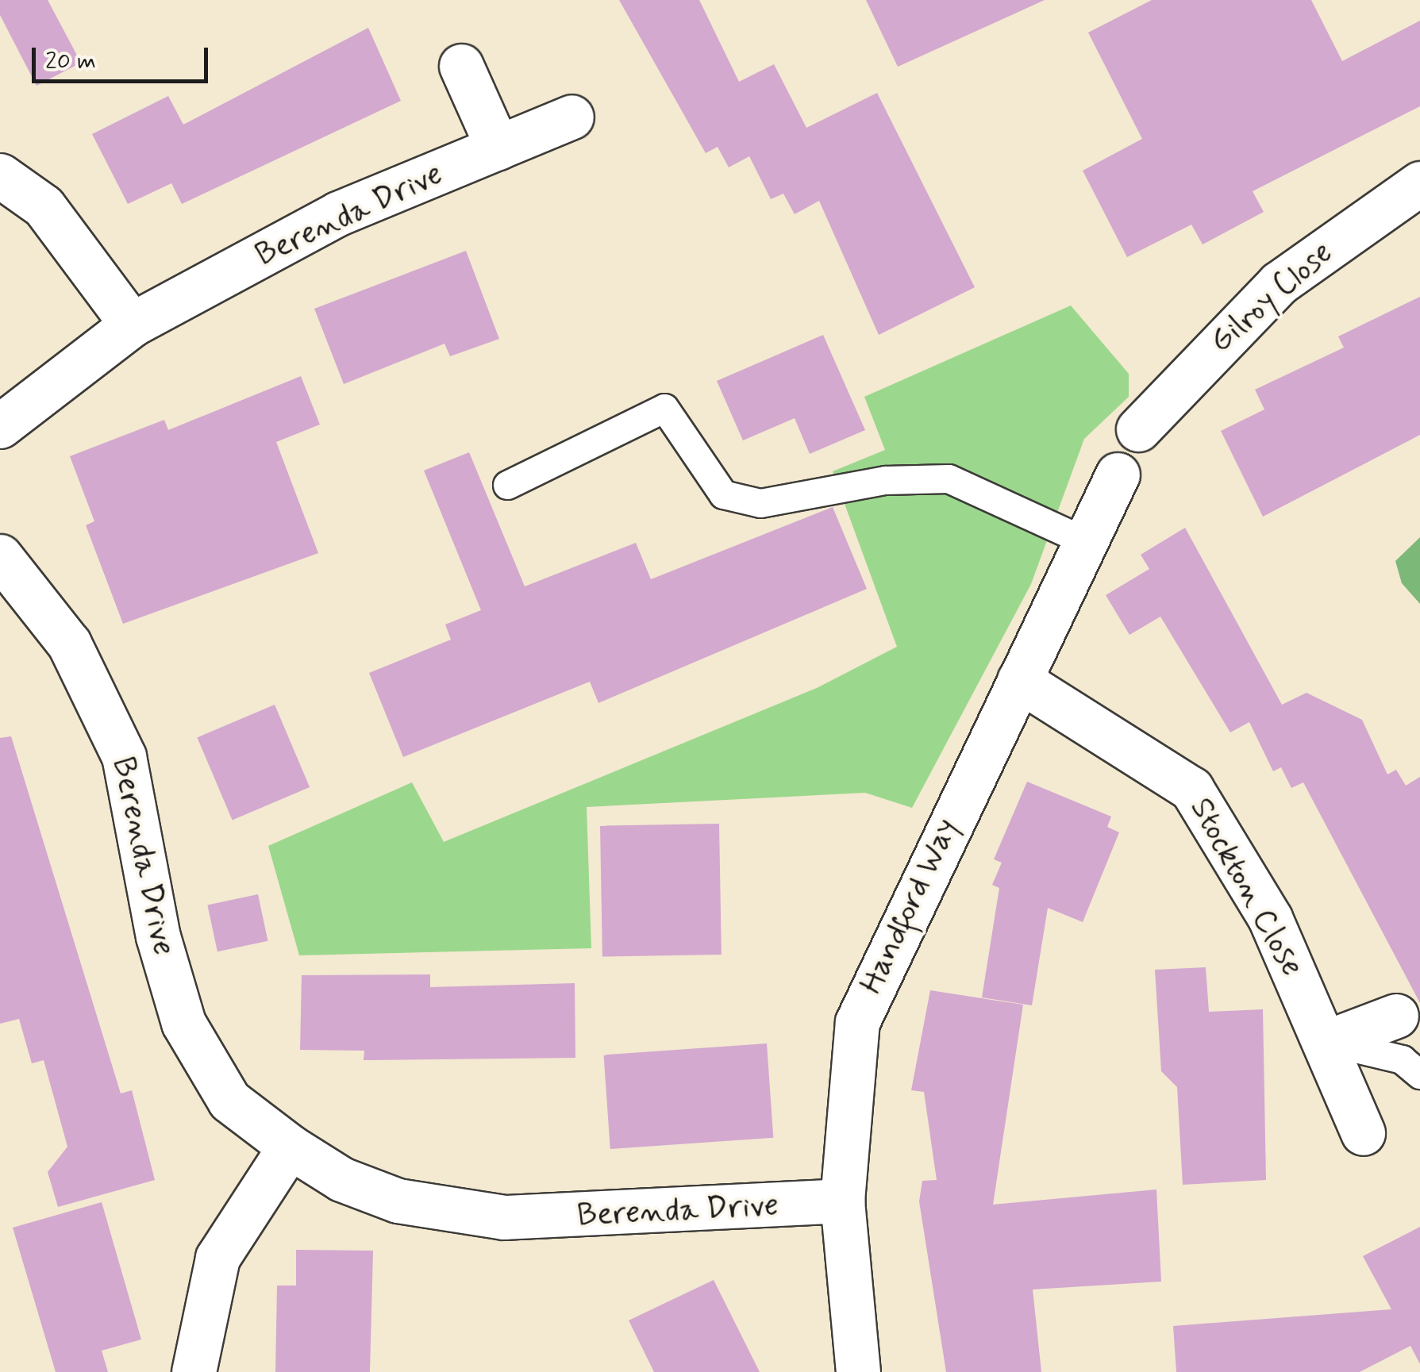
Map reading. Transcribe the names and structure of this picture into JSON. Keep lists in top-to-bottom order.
{
  "streets": {
    "street": [
      "Berenda Drive",
      "Gilroy Close",
      "Stockton Close",
      "Handford Way"
    ]
  },
  "crossings": [
    ["Berenda Drive", "Handford Way"],
    ["Stockton Close", "Handford Way"]
  ],
  "scale_bar": "20 m"
}
